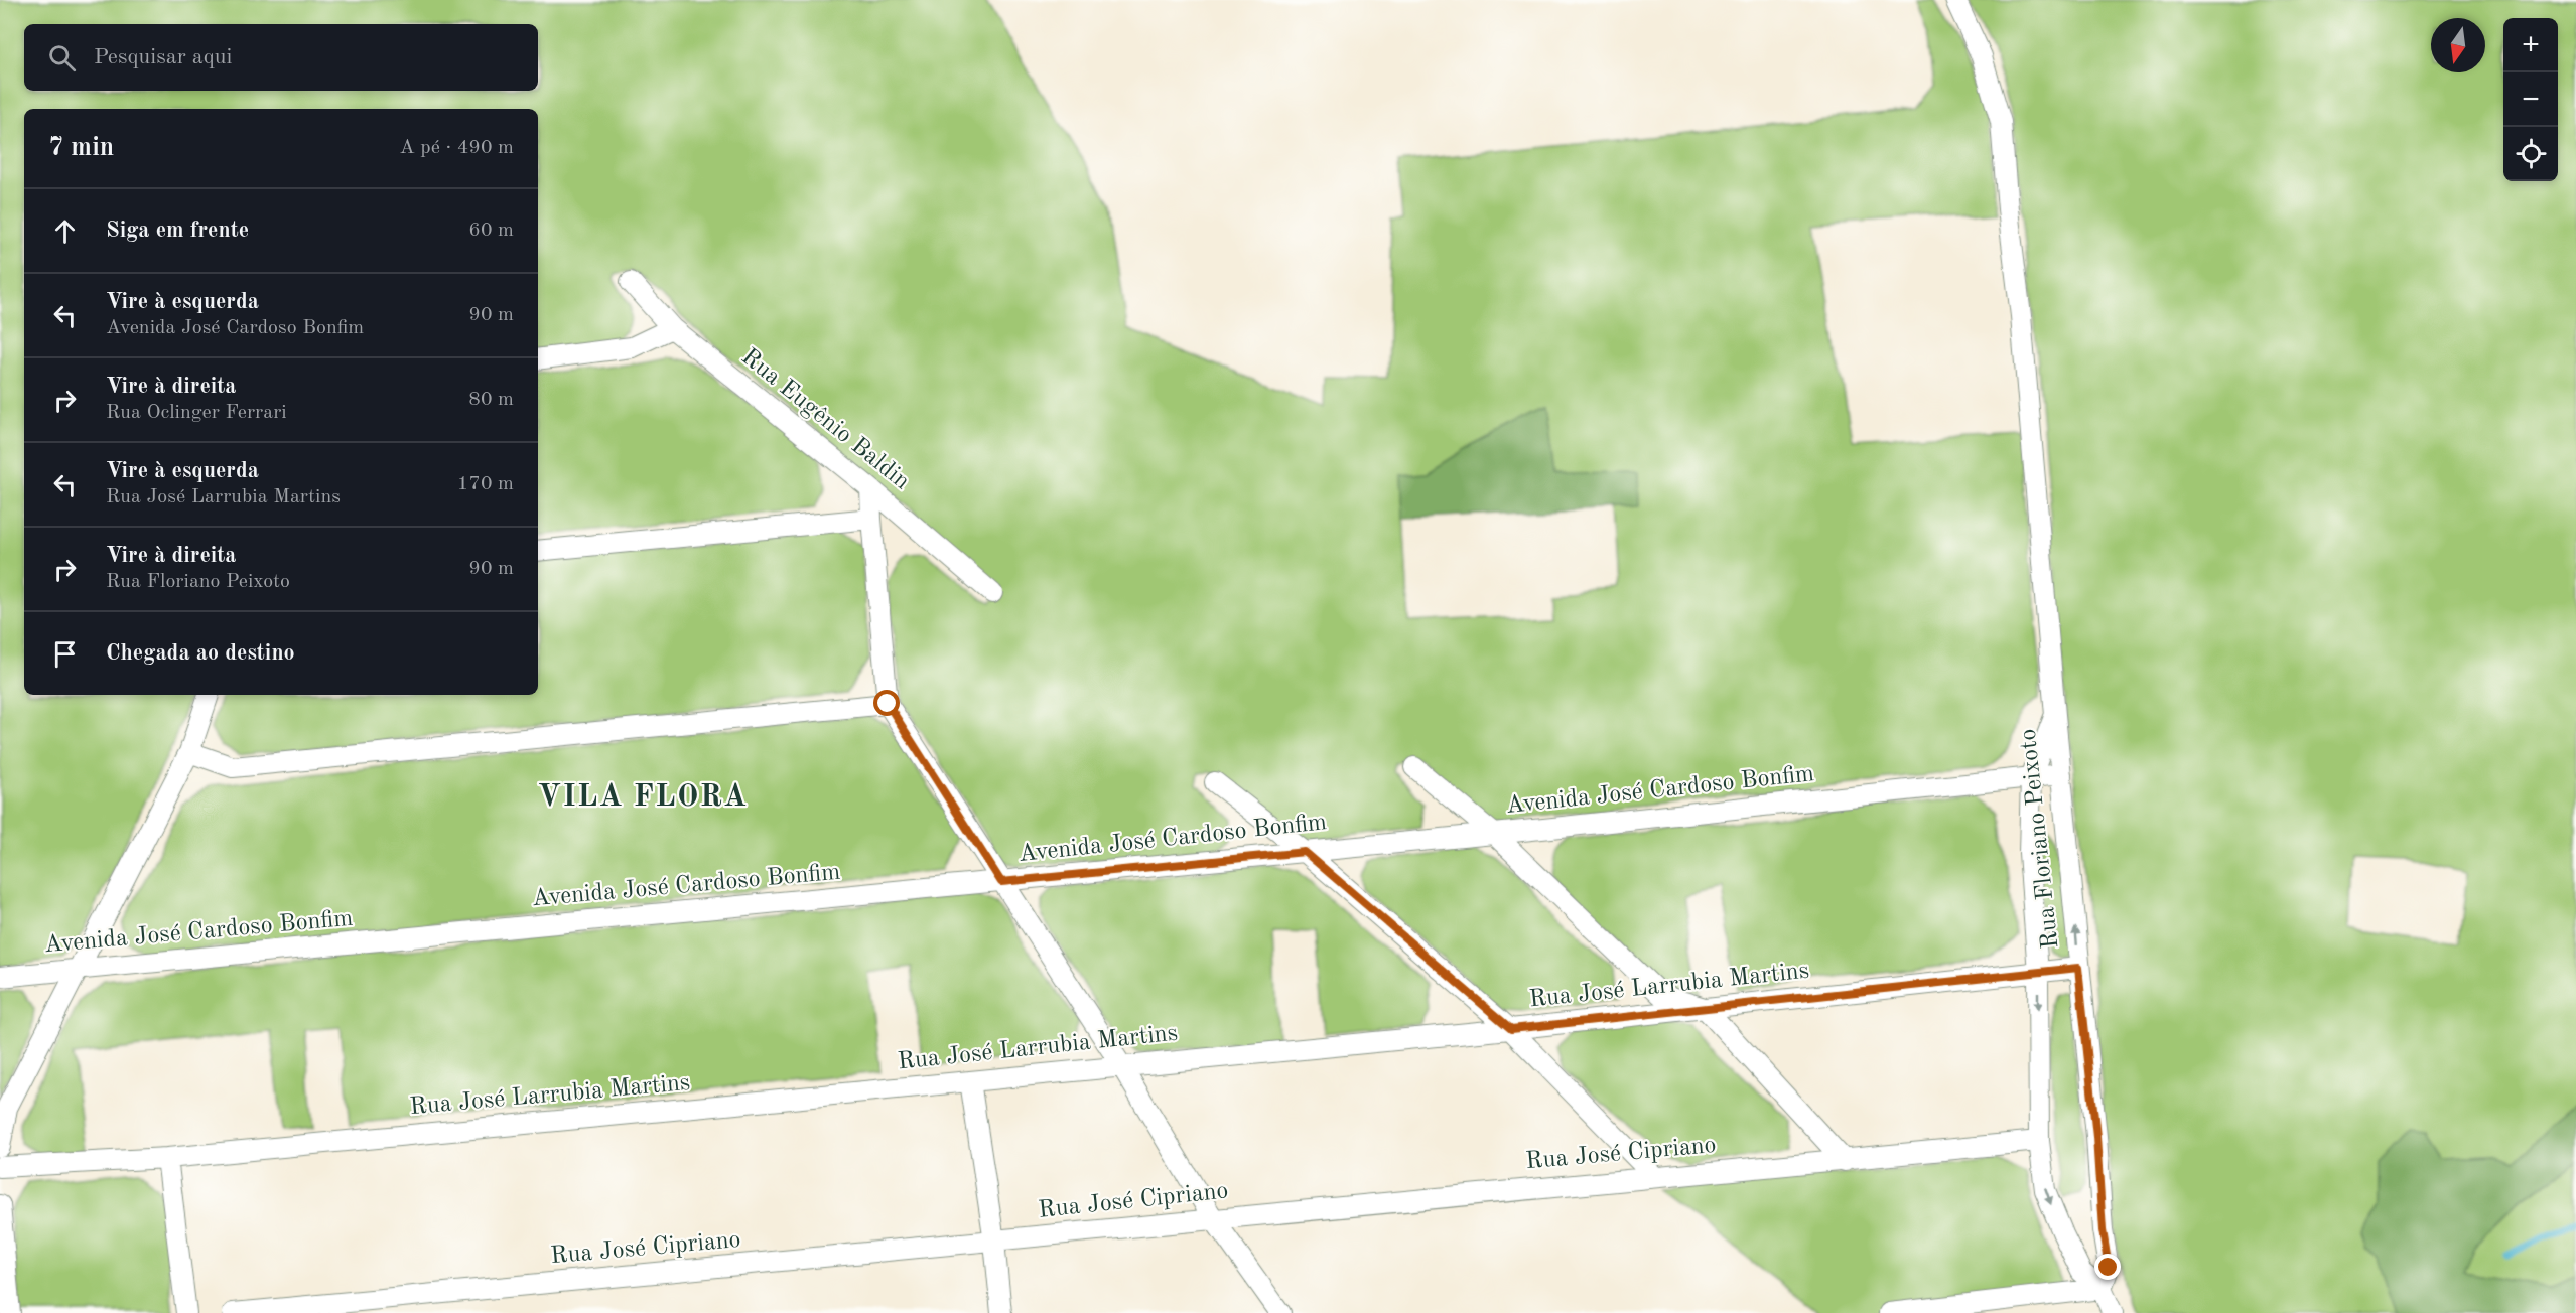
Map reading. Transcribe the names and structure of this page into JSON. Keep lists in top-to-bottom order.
{
  "streets": {
    "street": [
      "Rua Eugênio Baldin",
      "Avenida José Cardoso Bonfim",
      "Rua Floriano Peixoto",
      "Rua José Larrubia Martins",
      "Rua José Cipriano"
    ]
  },
  "crossings": [
    ["Avenida José Cardoso Bonfim", "Rua Floriano Peixoto"],
    ["Rua Floriano Peixoto", "Rua José Larrubia Martins"],
    ["Rua Floriano Peixoto", "Rua José Cipriano"]
  ],
  "districts": ["VILA FLORA"],
  "north": "bottom",
  "page": {
    "map_buttons": ["+", "−"],
    "search": "Pesquisar aqui",
    "heading": ["7 min", "A pé · 490 m"],
    "list": [
      ["Siga em frente", "60 m"],
      ["Vire à esquerda", "Avenida José Cardoso Bonfim", "90 m"],
      ["Vire à direita", "Rua Oclinger Ferrari", "80 m"],
      ["Vire à esquerda", "Rua José Larrubia Martins", "170 m"],
      ["Vire à direita", "Rua Floriano Peixoto", "90 m"],
      "Chegada ao destino"
    ]
  }
}
